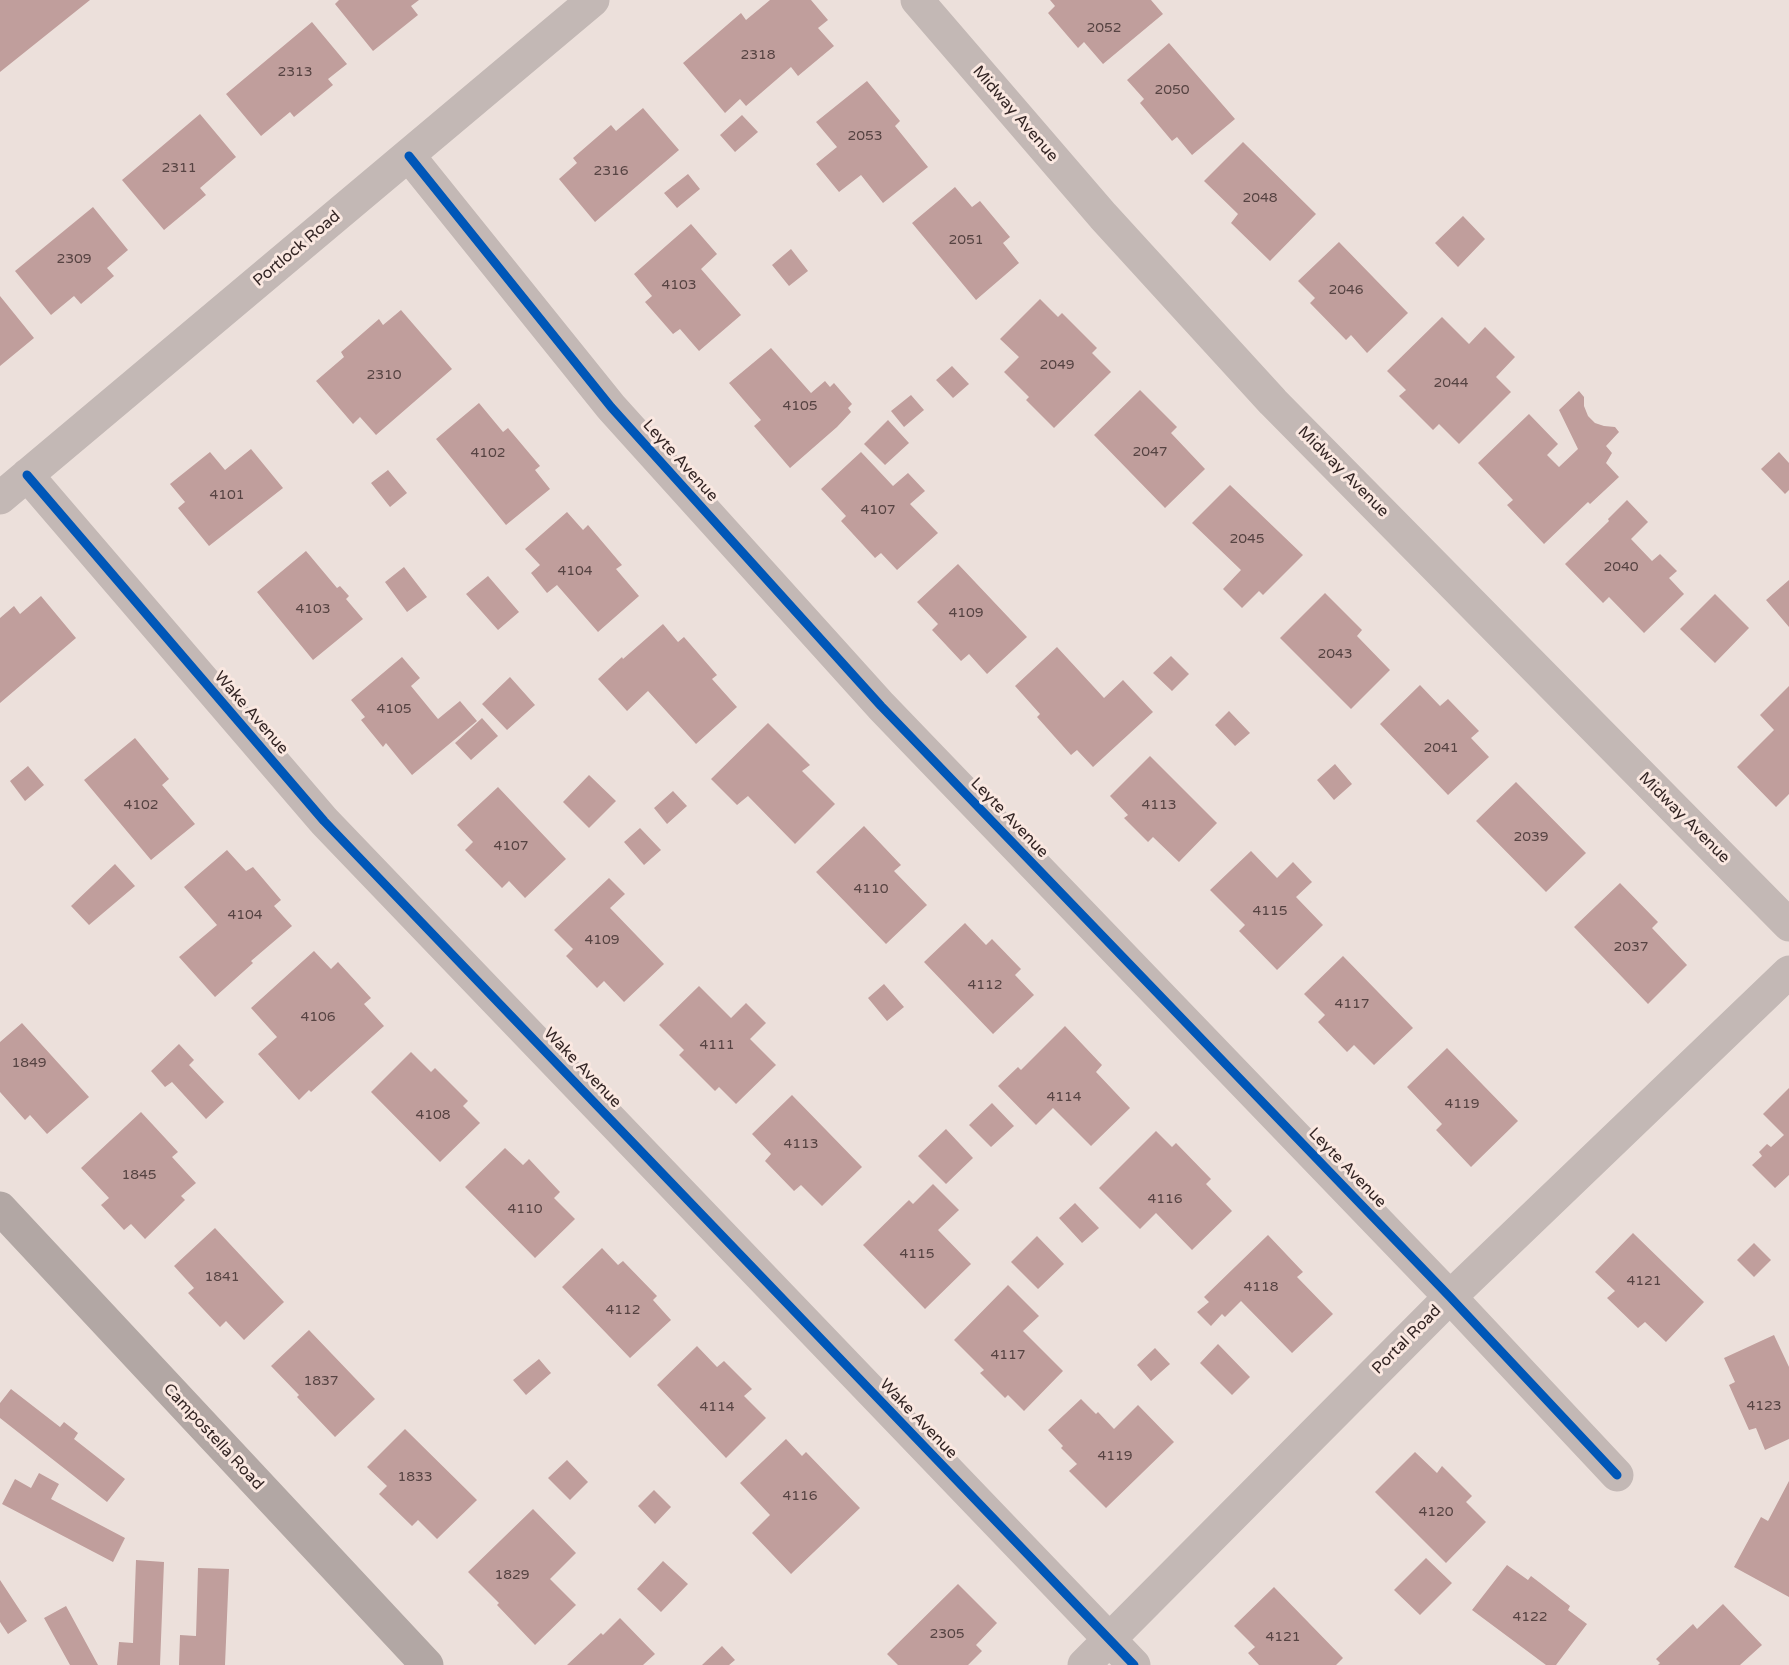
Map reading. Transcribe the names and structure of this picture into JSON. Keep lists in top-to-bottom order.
{
  "streets": {
    "main road": ["Campostella Road"],
    "street": [
      "Midway Avenue",
      "Portlock Road",
      "Leyte Avenue",
      "Wake Avenue",
      "Portal Road"
    ]
  },
  "crossings": [
    ["Portlock Road", "Leyte Avenue"],
    ["Portlock Road", "Wake Avenue"],
    ["Leyte Avenue", "Portal Road"],
    ["Wake Avenue", "Portal Road"]
  ],
  "house_numbers": [
    "2052",
    "2318",
    "2313",
    "2050",
    "2053",
    "2311",
    "2316",
    "2048",
    "2051",
    "2309",
    "4103",
    "2046",
    "2049",
    "2310",
    "2044",
    "4105",
    "2047",
    "4102",
    "4101",
    "4107",
    "2045",
    "2040",
    "4104",
    "4103",
    "4109",
    "2043",
    "4105",
    "2041",
    "4102",
    "4113",
    "2039",
    "4107",
    "4110",
    "4115",
    "4104",
    "4109",
    "2037",
    "4112",
    "4117",
    "4106",
    "4111",
    "1849",
    "4114",
    "4119",
    "4108",
    "4113",
    "1845",
    "4116",
    "4110",
    "4115",
    "1841",
    "4121",
    "4118",
    "4112",
    "4117",
    "1837",
    "4123",
    "4114",
    "4119",
    "1833",
    "4116",
    "4120",
    "1829",
    "4122",
    "2305",
    "4121"
  ]
}
